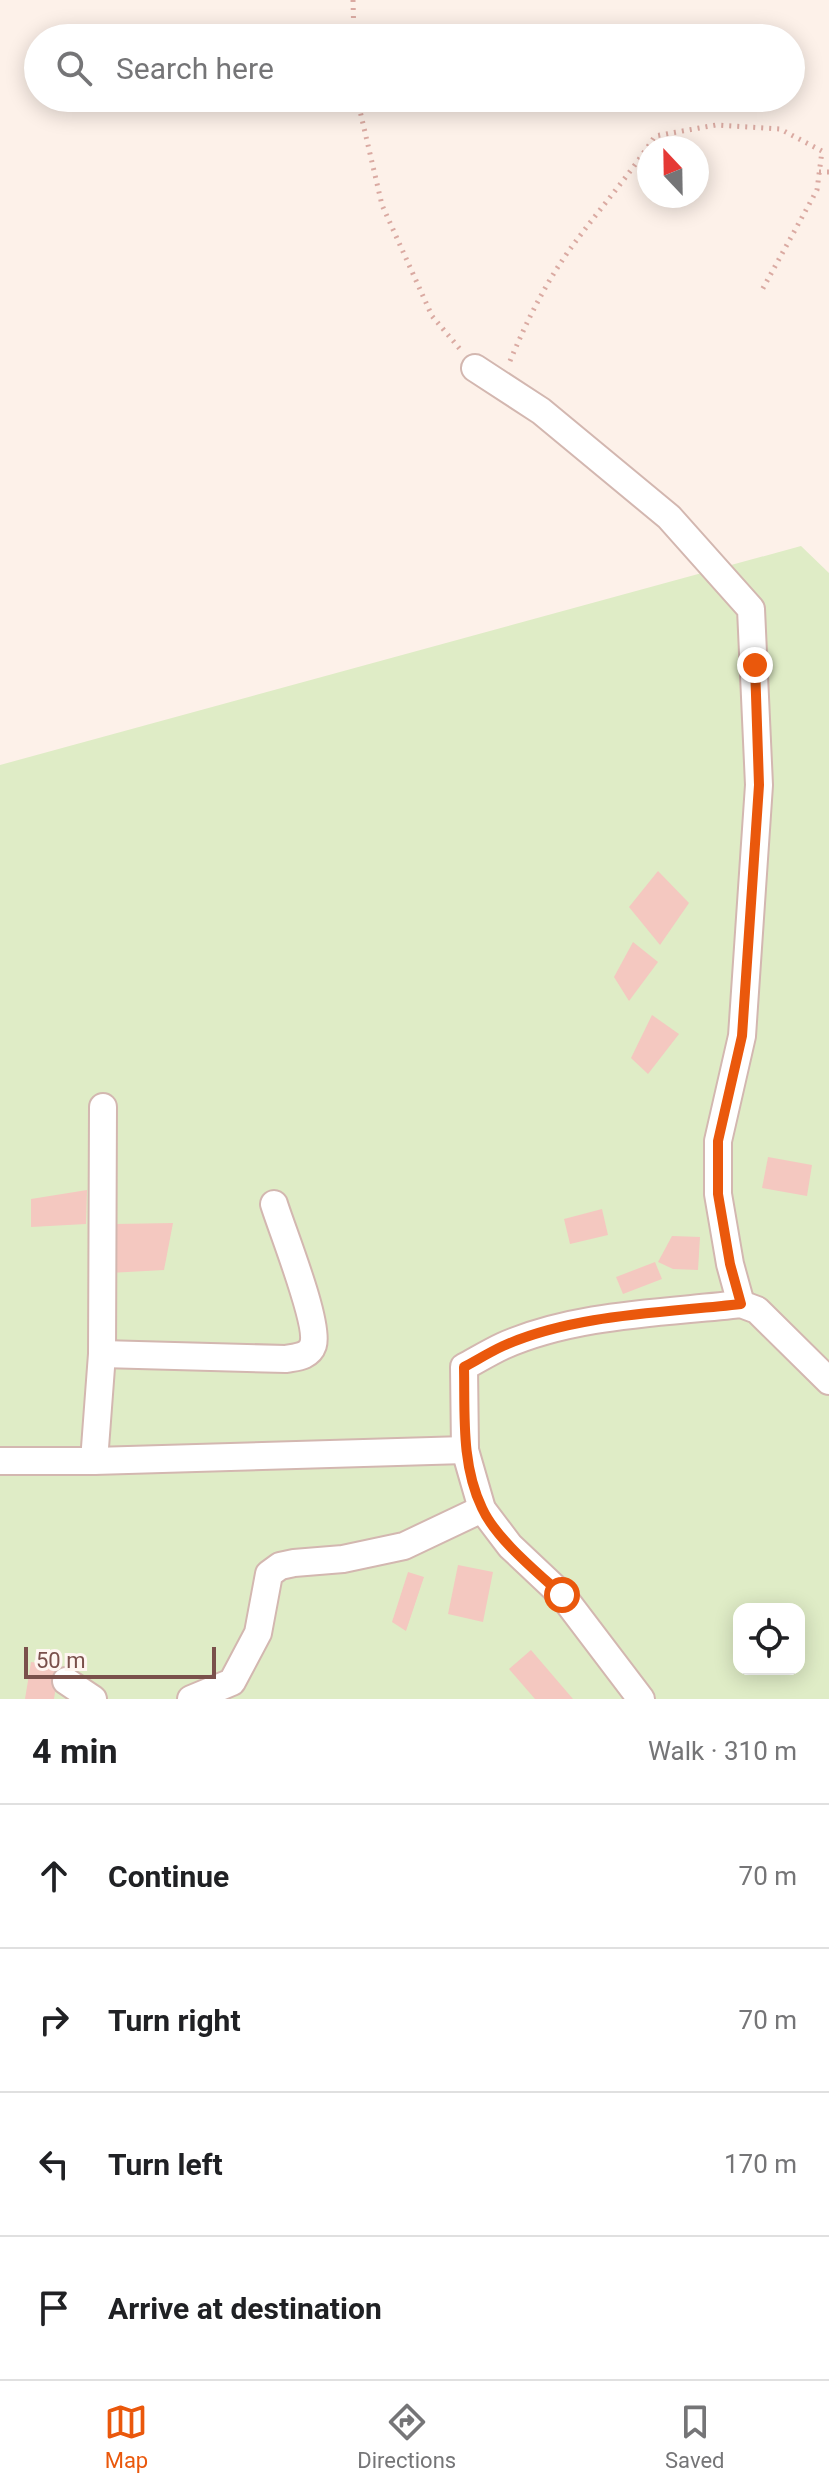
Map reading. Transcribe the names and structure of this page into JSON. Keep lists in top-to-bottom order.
{
  "scale_bar": "50 m",
  "north": "top",
  "page": {
    "search": "Search here",
    "scale": "50 m",
    "heading": ["4 min", "Walk · 310 m"],
    "list": [
      ["Continue", "70 m"],
      ["Turn right", "70 m"],
      ["Turn left", "170 m"],
      "Arrive at destination"
    ],
    "nav": ["Map", "Directions", "Saved"]
  }
}
